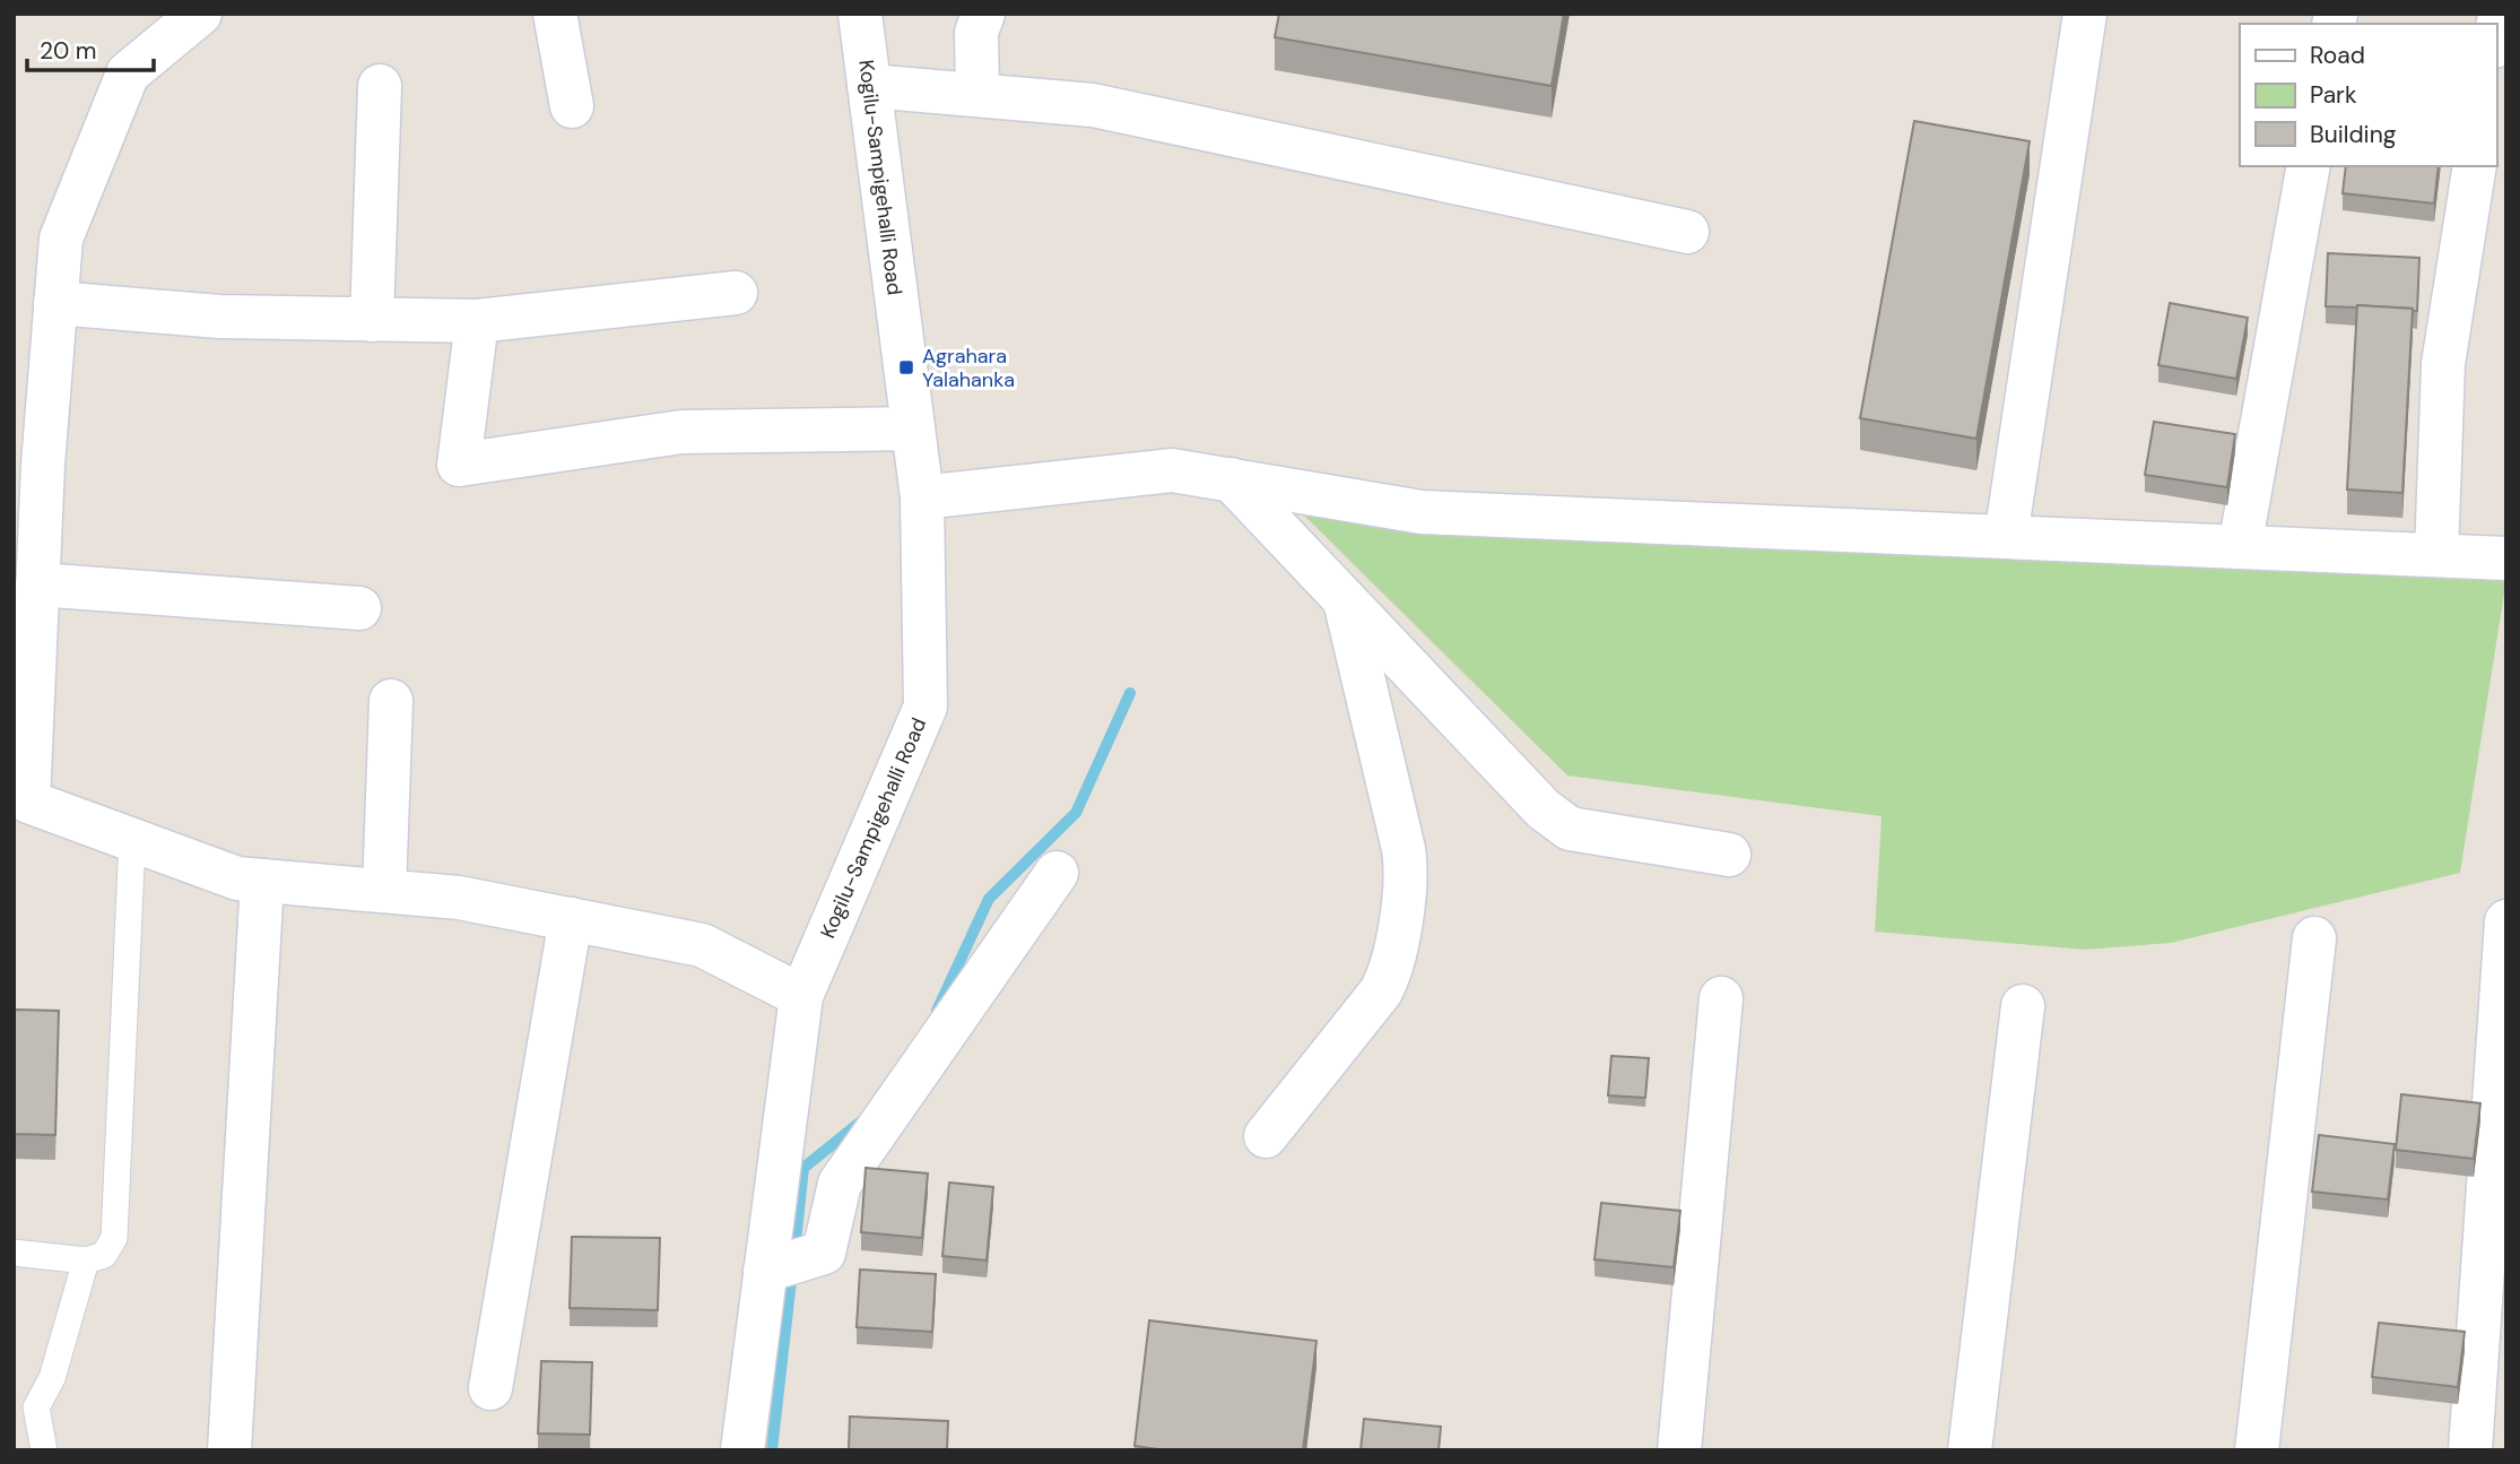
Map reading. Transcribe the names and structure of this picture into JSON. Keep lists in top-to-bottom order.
{
  "streets": {
    "street": ["Kogilu-Sampigehalli Road"]
  },
  "places": {
    "transit": ["Agrahara Yalahanka"]
  },
  "legend": ["Road", "Park", "Building"],
  "scale_bar": "20 m"
}
